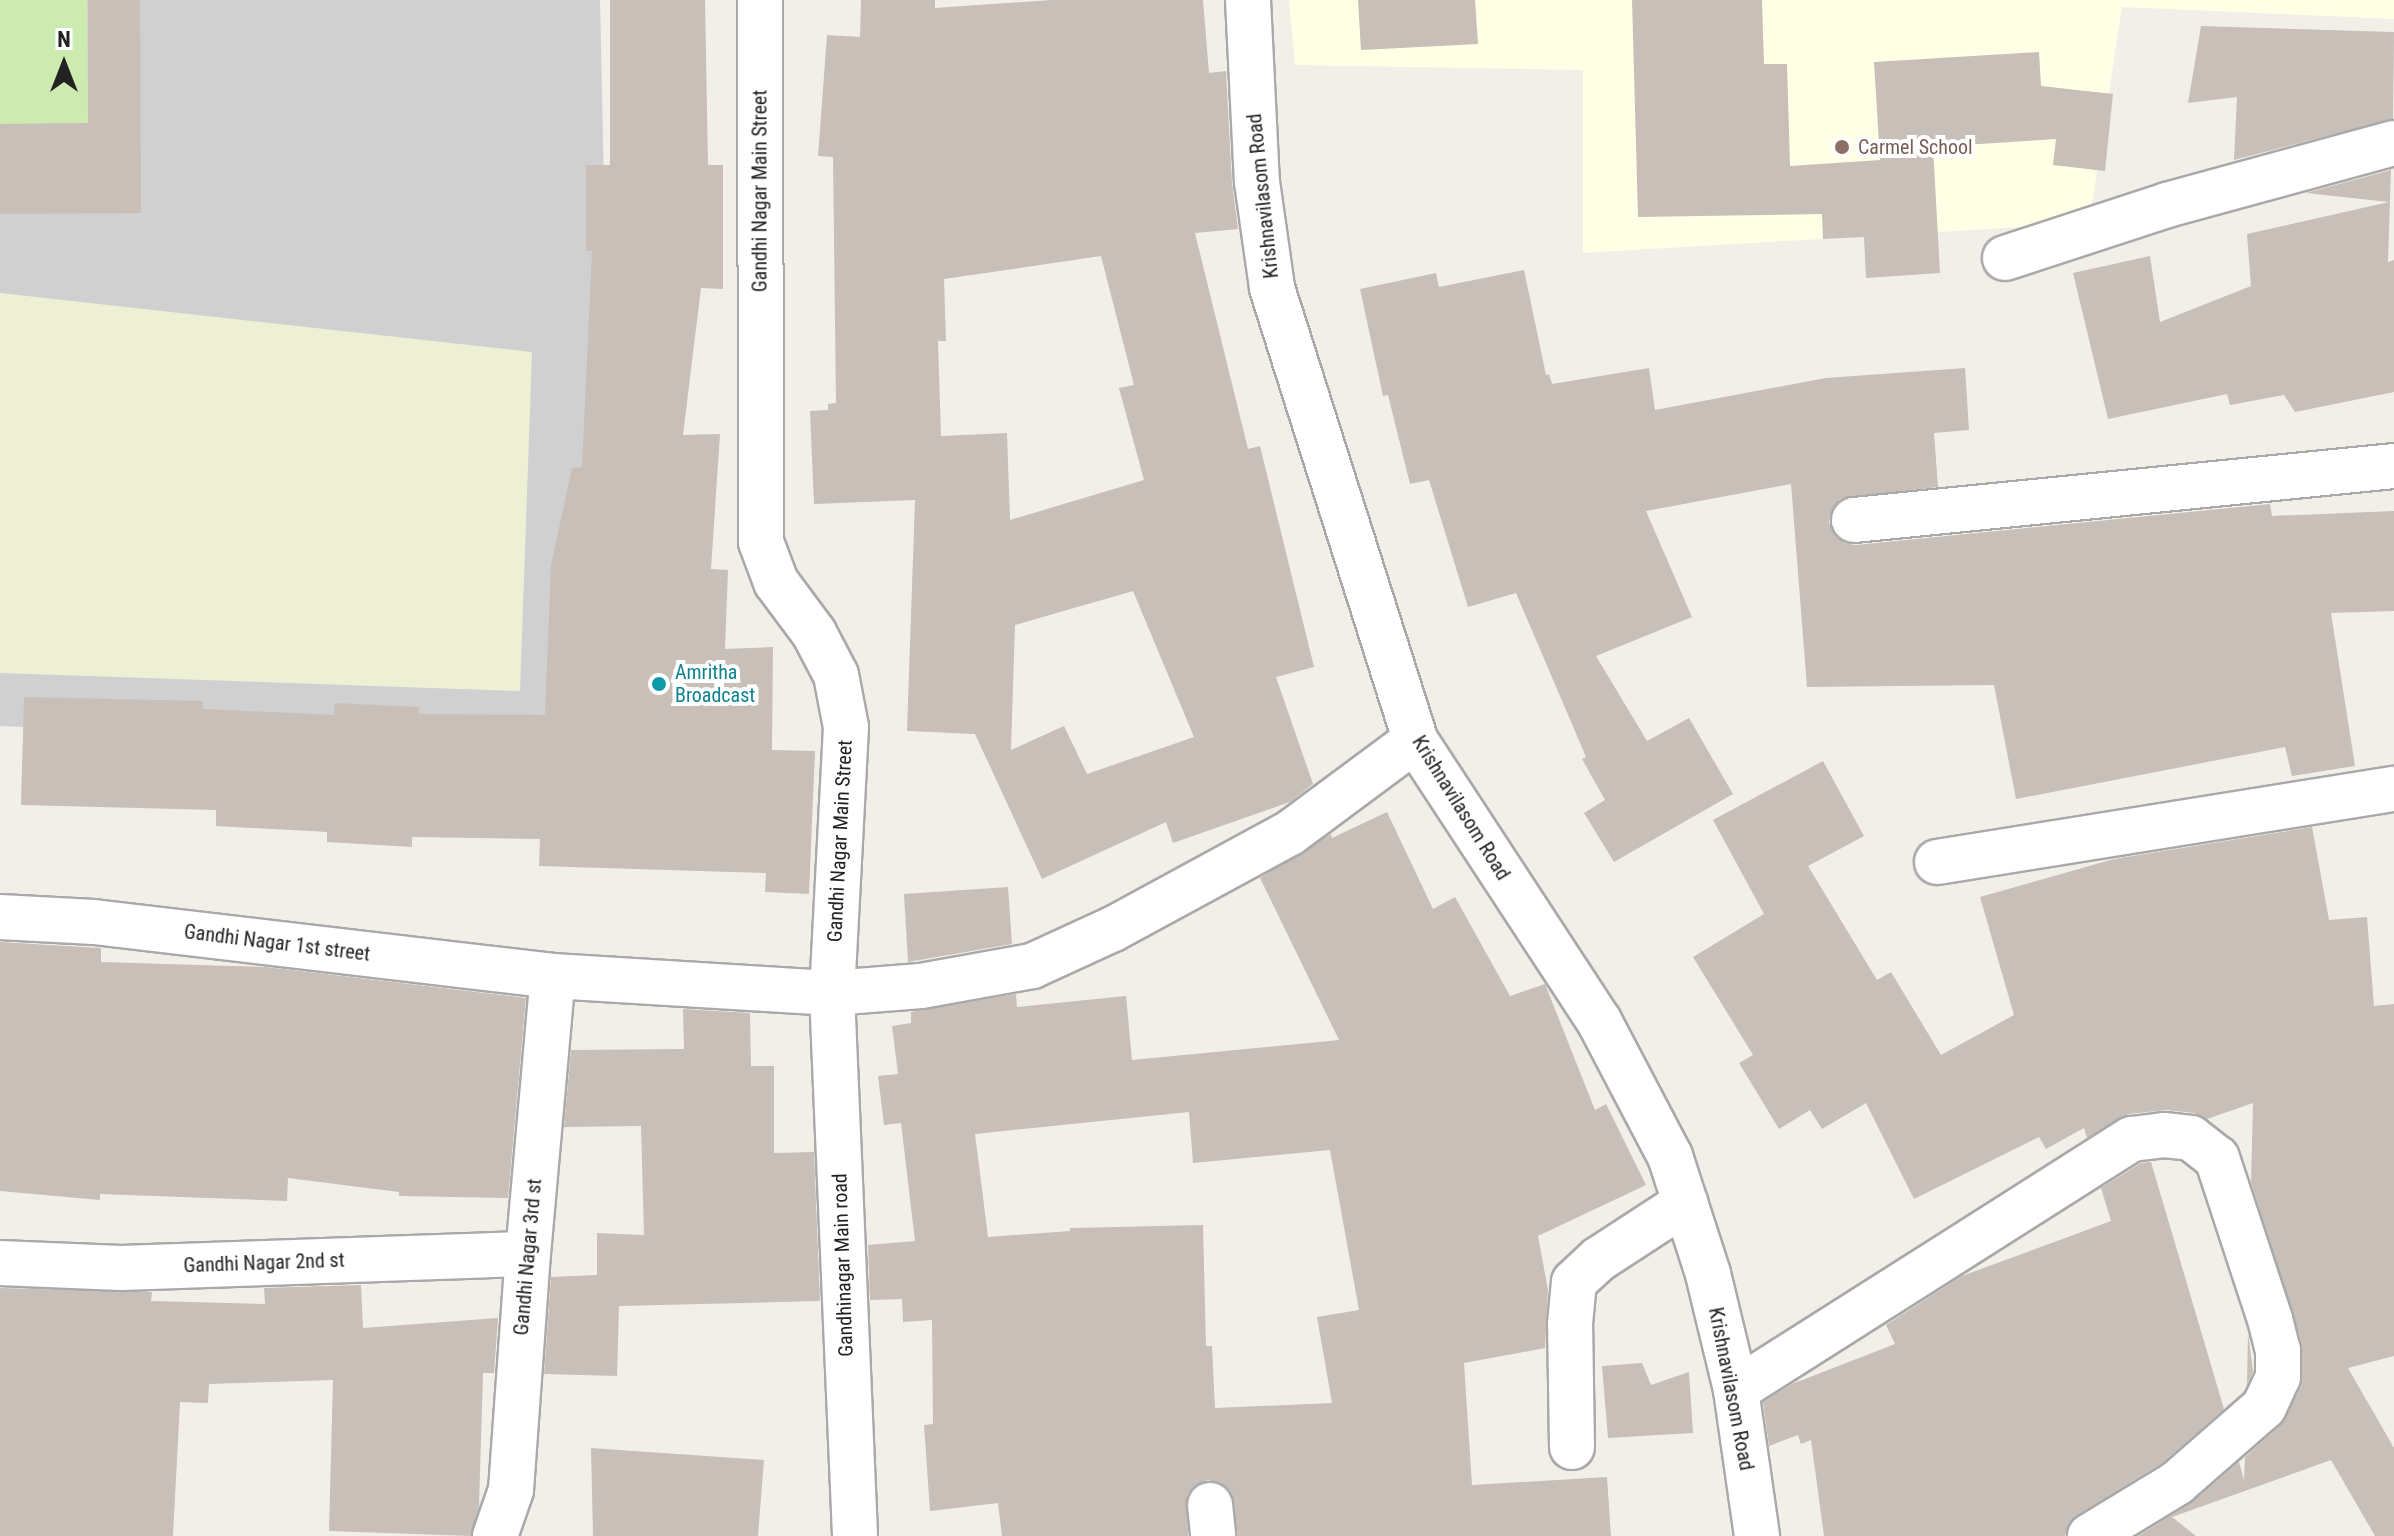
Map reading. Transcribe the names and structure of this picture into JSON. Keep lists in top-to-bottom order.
{
  "streets": {
    "street": [
      "Gandhi Nagar Main Street",
      "Krishnavilasom Road",
      "Gandhi Nagar 1st street",
      "Gandhi Nagar 3rd st",
      "Gandhi Nagar 2nd st",
      "Gandhinagar Main road"
    ]
  },
  "crossings": [
    ["Gandhi Nagar Main Street", "Gandhinagar Main road"],
    ["Gandhi Nagar 1st street", "Gandhi Nagar 3rd st"],
    ["Gandhi Nagar 3rd st", "Gandhi Nagar 2nd st"]
  ],
  "places": ["Carmel School", "Amritha Broadcast"],
  "north": "top"
}
